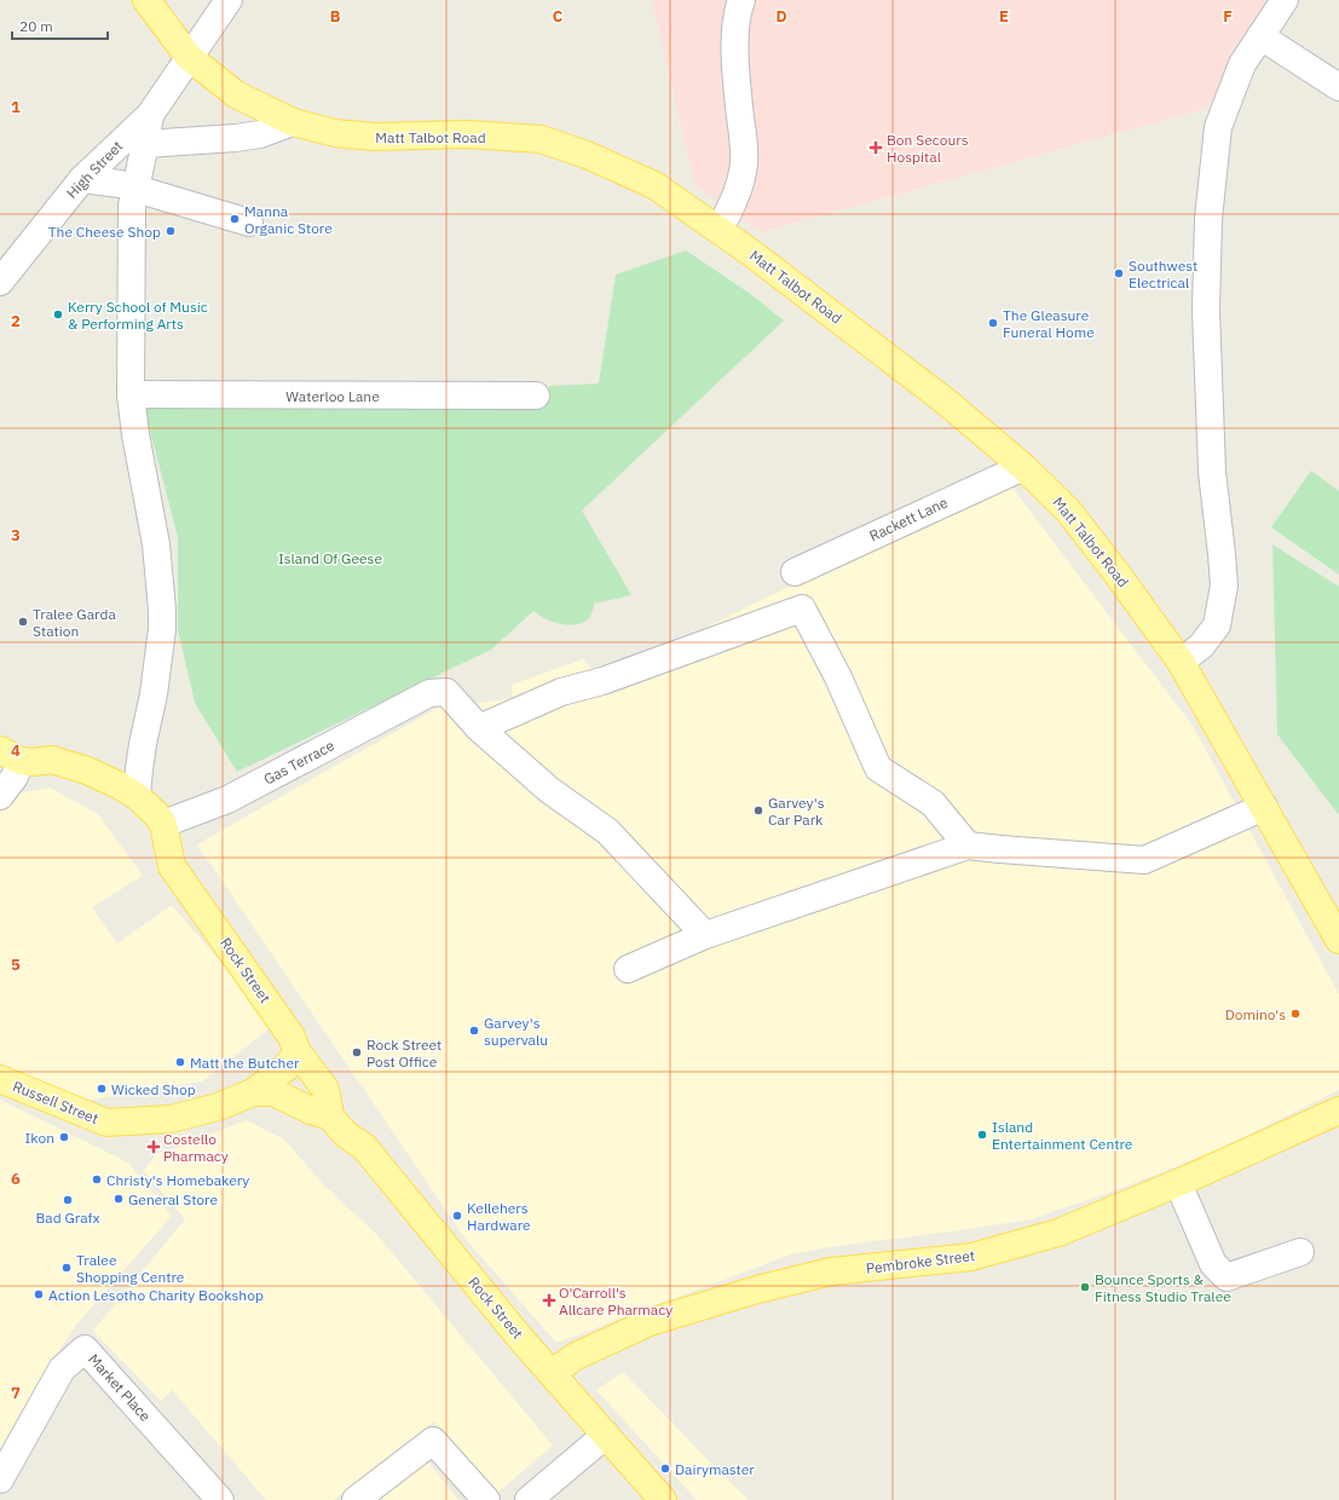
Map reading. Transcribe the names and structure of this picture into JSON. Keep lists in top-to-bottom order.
{
  "streets": {
    "main road": [
      "Matt Talbot Road",
      "Rock Street",
      "Russell Street",
      "Pembroke Street"
    ],
    "street": [
      "High Street",
      "Waterloo Lane",
      "Rackett Lane",
      "Gas Terrace",
      "Market Place"
    ]
  },
  "crossings": [
    ["Matt Talbot Road", "High Street"],
    ["Matt Talbot Road", "Rackett Lane"],
    ["Gas Terrace", "Rock Street"],
    ["Rock Street", "Pembroke Street"]
  ],
  "parks": ["Island Of Geese"],
  "places": {
    "health": ["Bon Secours Hospital", "Costello Pharmacy", "O'Carroll's Allcare Pharmacy"],
    "other": [
      "Manna Organic Store",
      "The Cheese Shop",
      "Southwest Electrical",
      "Kerry School of Music & Performing Arts",
      "The Gleasure Funeral Home",
      "Tralee Garda Station",
      "Garvey's Car Park",
      "Domino's",
      "Garvey's supervalu",
      "Rock Street Post Office",
      "Matt the Butcher",
      "Wicked Shop",
      "Island Entertainment Centre",
      "Ikon",
      "Christy's Homebakery",
      "General Store",
      "Bad Grafx",
      "Kellehers Hardware",
      "Tralee Shopping Centre",
      "Bounce Sports & Fitness Studio Tralee",
      "Action Lesotho Charity Bookshop",
      "Dairymaster"
    ]
  },
  "scale_bar": "20 m",
  "grid": {
    "columns": [
      "B",
      "C",
      "D",
      "E",
      "F"
    ],
    "rows": [
      "1",
      "2",
      "3",
      "4",
      "5",
      "6",
      "7"
    ]
  }
}
